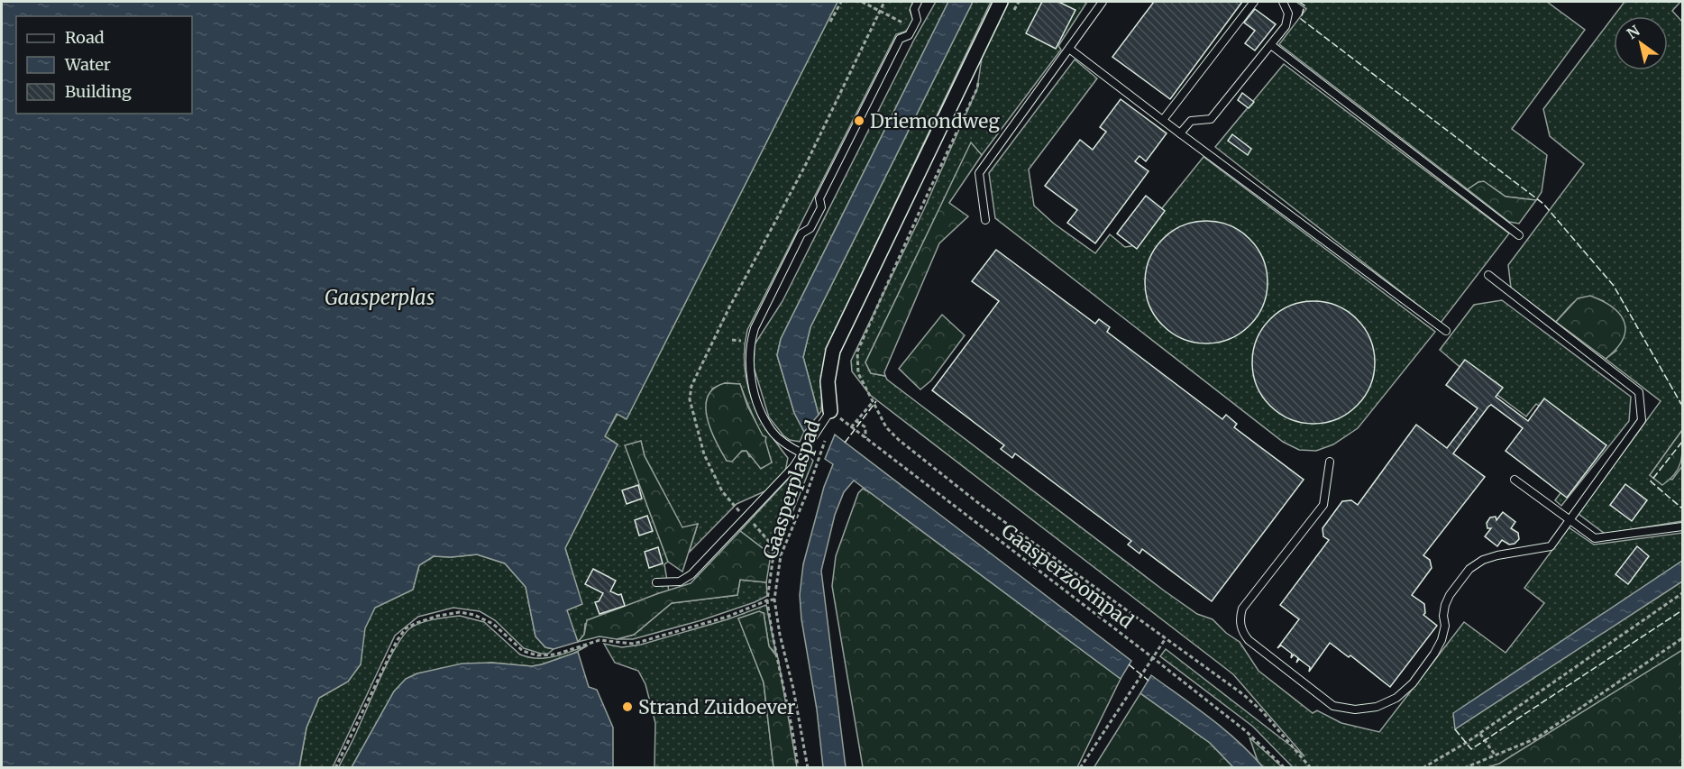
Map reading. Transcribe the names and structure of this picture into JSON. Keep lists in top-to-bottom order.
{
  "streets": {
    "path": ["Gaasperplaspad", "Gaasperzoompad"]
  },
  "water": ["Gaasperplas"],
  "places": ["Driemondweg", "Strand Zuidoever"],
  "legend": ["Road", "Water", "Building"],
  "north": "top left"
}
